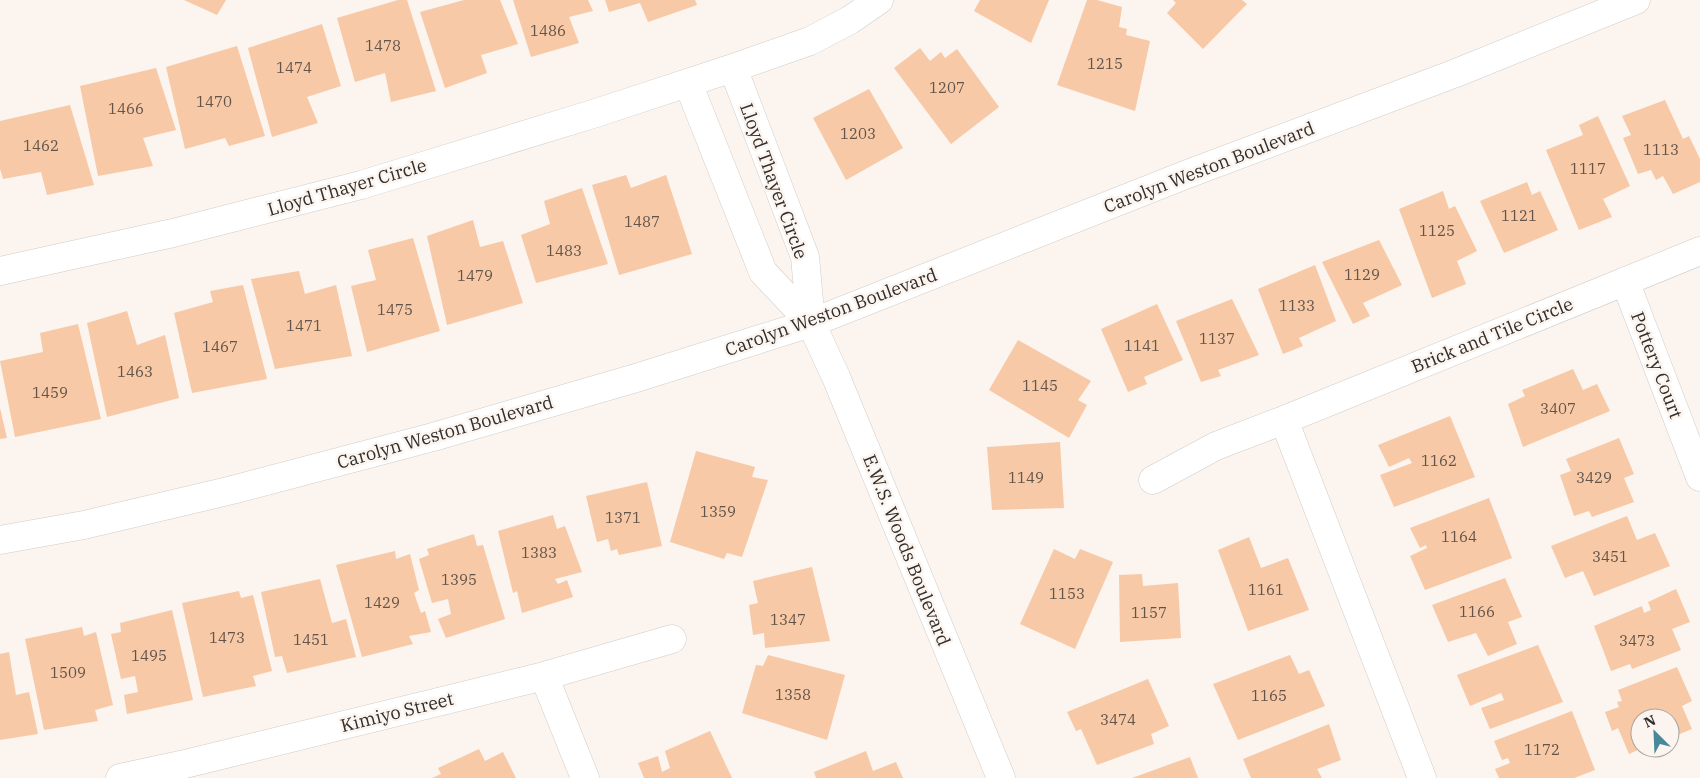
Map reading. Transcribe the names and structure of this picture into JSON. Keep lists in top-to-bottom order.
{
  "streets": {
    "street": [
      "Carolyn Weston Boulevard",
      "Lloyd Thayer Circle",
      "Brick and Tile Circle",
      "Pottery Court",
      "E.W.S. Woods Boulevard",
      "Kimiyo Street"
    ]
  },
  "crossings": [
    ["Carolyn Weston Boulevard", "Lloyd Thayer Circle"],
    ["Carolyn Weston Boulevard", "E.W.S. Woods Boulevard"],
    ["Lloyd Thayer Circle", "E.W.S. Woods Boulevard"],
    ["Brick and Tile Circle", "Pottery Court"]
  ],
  "house_numbers": [
    "1486",
    "1478",
    "1215",
    "1474",
    "1207",
    "1470",
    "1466",
    "1203",
    "1462",
    "1113",
    "1117",
    "1121",
    "1487",
    "1125",
    "1483",
    "1129",
    "1479",
    "1133",
    "1475",
    "1471",
    "1137",
    "1141",
    "1467",
    "1463",
    "1145",
    "1459",
    "3407",
    "1162",
    "1149",
    "3429",
    "1359",
    "1371",
    "1164",
    "1383",
    "3451",
    "1395",
    "1161",
    "1153",
    "1429",
    "1166",
    "1157",
    "1347",
    "1473",
    "1451",
    "3473",
    "1495",
    "1509",
    "1358",
    "1165",
    "3474",
    "1172"
  ],
  "north": "top left"
}
